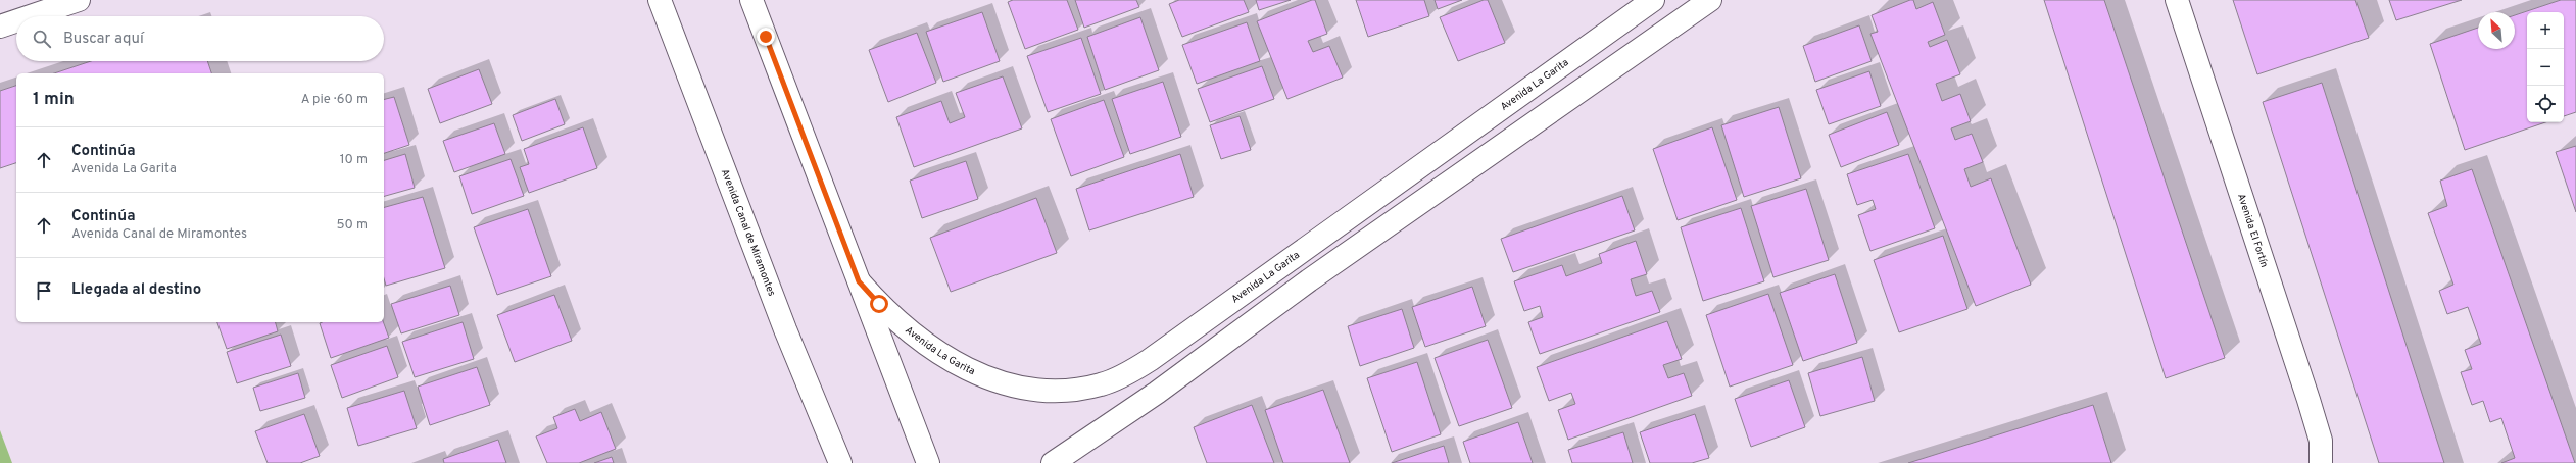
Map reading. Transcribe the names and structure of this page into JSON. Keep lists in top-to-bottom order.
{
  "streets": {
    "street": ["Avenida La Garita", "Avenida El Fortín", "Avenida Canal de Miramontes"]
  },
  "north": "top left",
  "page": {
    "map_buttons": ["+", "−"],
    "search": "Buscar aquí",
    "heading": ["1 min", "A pie · 60 m"],
    "list": [
      ["Continúa", "Avenida La Garita", "10 m"],
      ["Continúa", "Avenida Canal de Miramontes", "50 m"],
      "Llegada al destino"
    ]
  }
}
